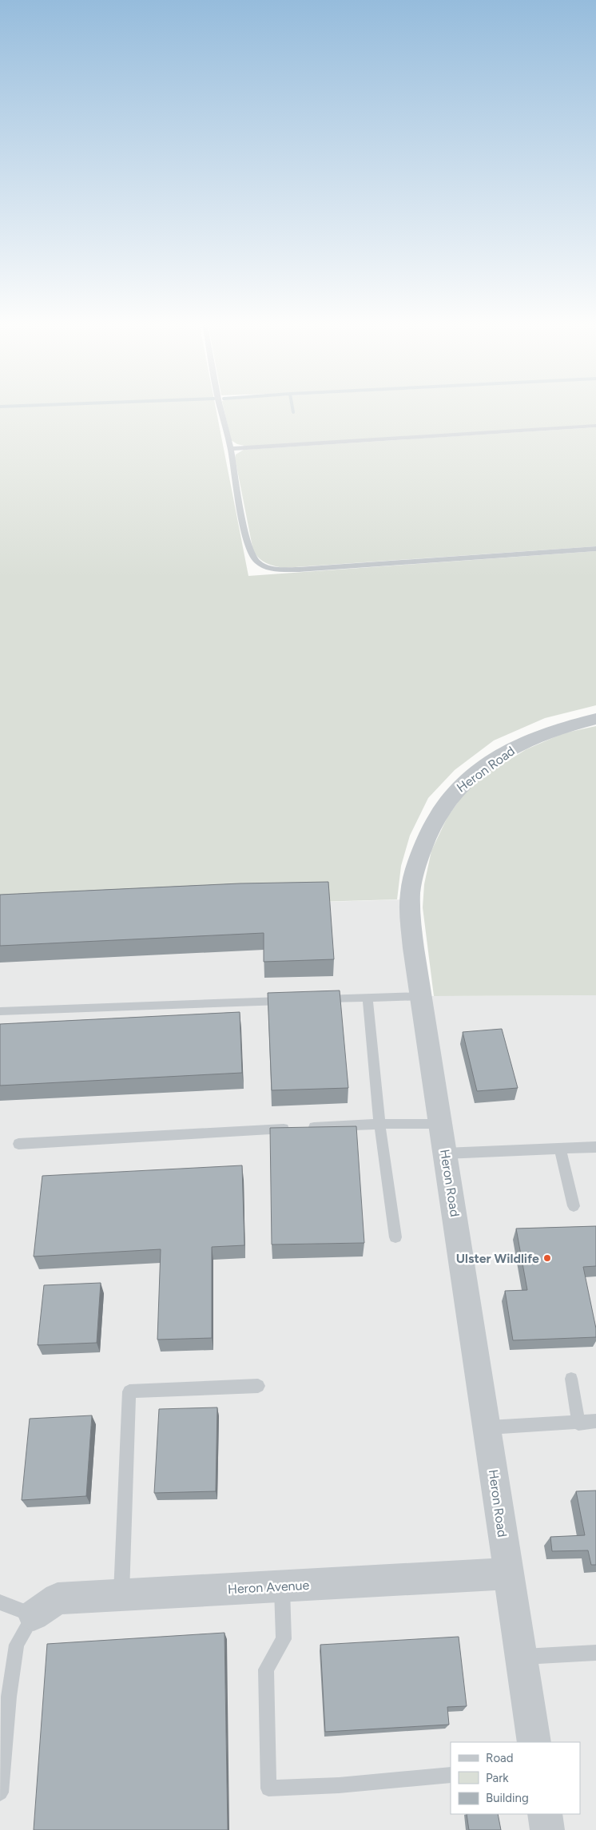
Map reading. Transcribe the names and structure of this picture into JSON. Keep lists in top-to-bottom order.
{
  "streets": {
    "street": ["Heron Road", "Heron Avenue"]
  },
  "crossings": [
    ["Heron Road", "Heron Avenue"]
  ],
  "places": ["Ulster Wildlife"],
  "legend": ["Road", "Park", "Building"]
}
